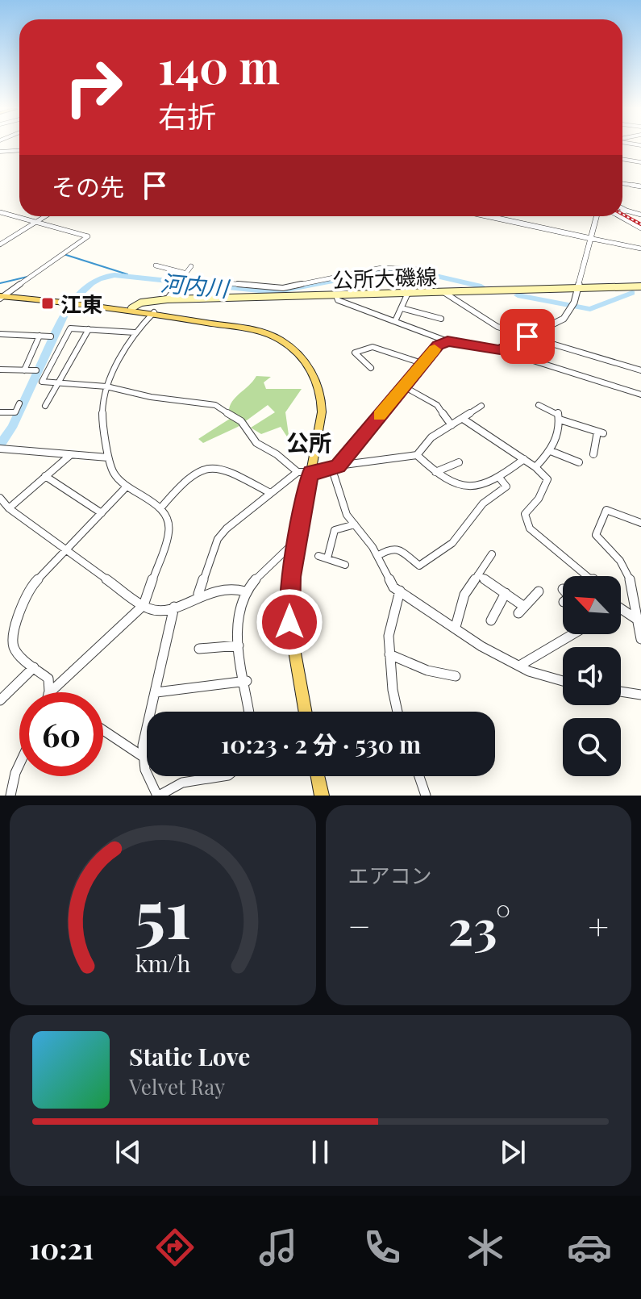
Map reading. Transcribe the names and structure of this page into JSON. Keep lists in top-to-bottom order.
{
  "streets": {
    "main road": ["公所大磯線"]
  },
  "districts": ["公所"],
  "water": ["河内川"],
  "places": {
    "transit": ["江東"]
  },
  "north": "top left",
  "page": {
    "turn": ["140 m", "右折"],
    "then": "その先",
    "limit": "60",
    "trip": "10:23 · 2 分 · 530 m",
    "tile": "エアコン",
    "heat": ["−", "23°", "+"],
    "song": ["Static Love", "Velvet Ray"],
    "tabs": "10:21",
    "gauge": ["51", "km/h"]
  }
}
